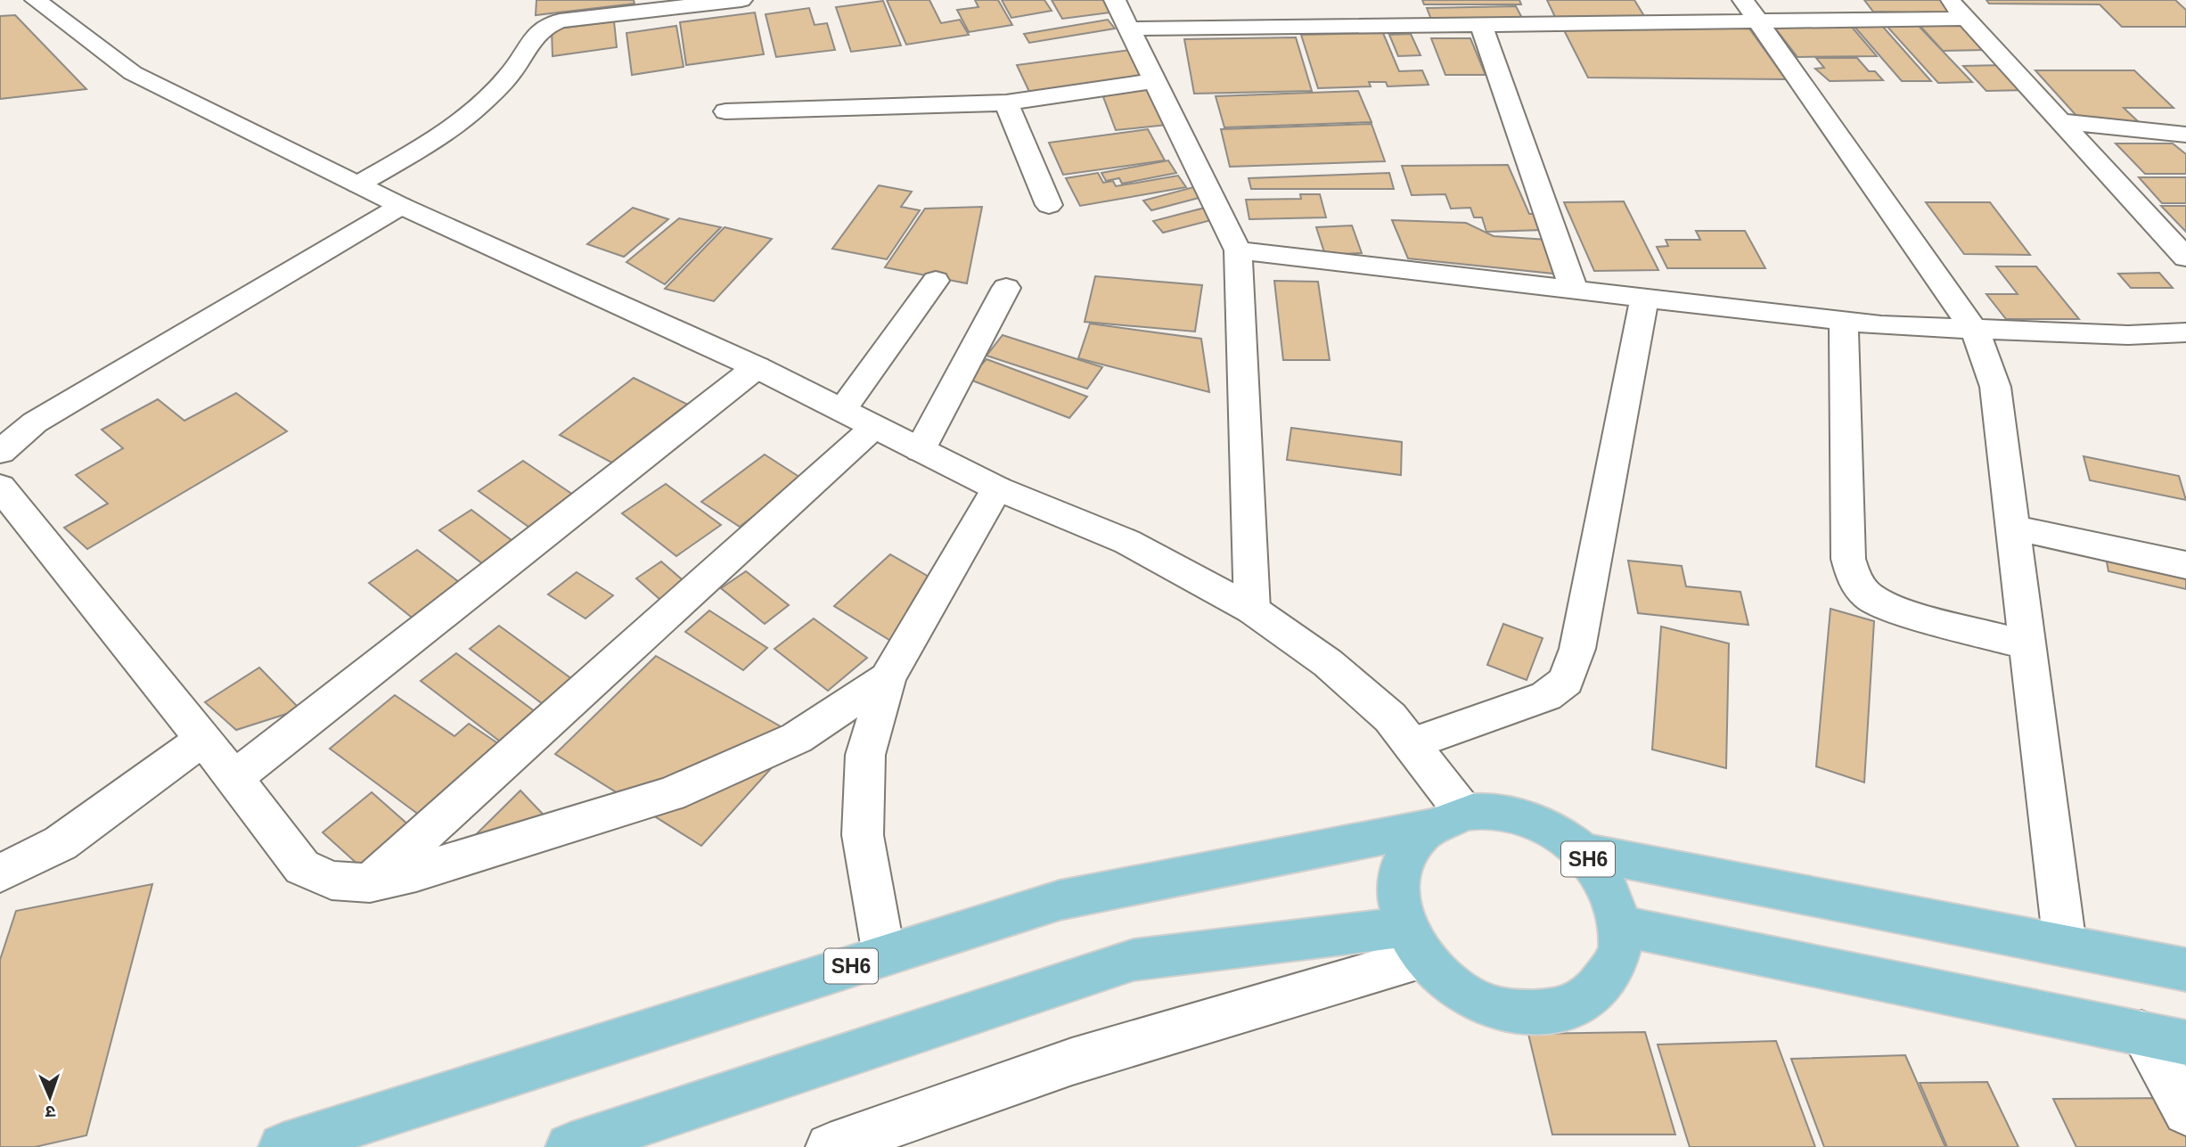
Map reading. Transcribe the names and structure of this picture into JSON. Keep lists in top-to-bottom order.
{
  "streets": {
    "main road": ["SH6"]
  },
  "north": "bottom"
}
